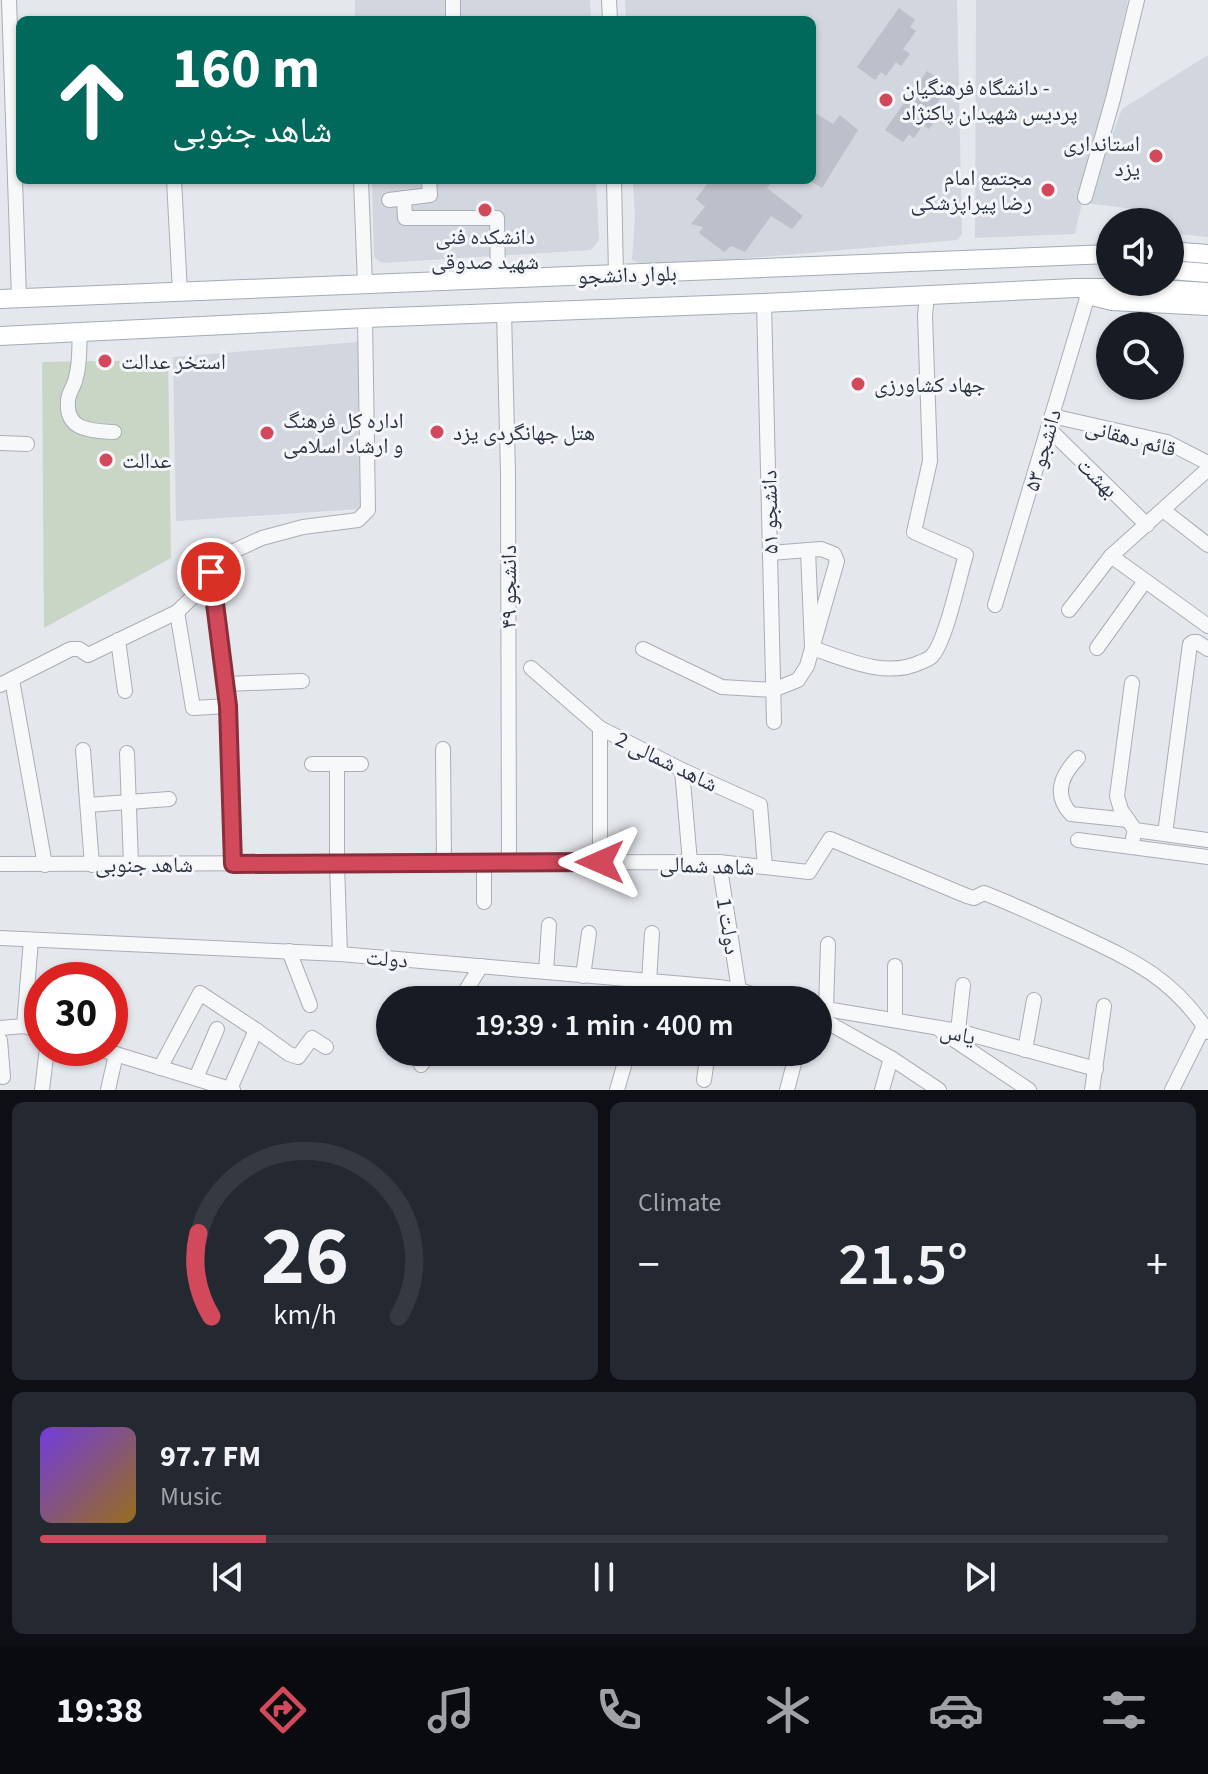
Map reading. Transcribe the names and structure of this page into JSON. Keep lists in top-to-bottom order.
{
  "streets": {
    "main road": ["بلوار دانشجو"],
    "street": [
      "قائم دهقانی",
      "دانشجو ۵۳",
      "بهشت",
      "دانشجو ۵۱",
      "دانشجو ۴۹",
      "شاهد شمالی 2",
      "شاهد جنوبی",
      "شاهد شمالی",
      "دولت 1",
      "دولت",
      "یاس"
    ]
  },
  "crossings": [
    ["بلوار دانشجو", "دانشجو ۵۳"],
    ["بلوار دانشجو", "دانشجو ۵۱"],
    ["بلوار دانشجو", "دانشجو ۴۹"],
    ["قائم دهقانی", "دانشجو ۵۳"],
    ["قائم دهقانی", "بهشت"],
    ["دانشجو ۵۳", "بهشت"],
    ["دانشجو ۴۹", "شاهد شمالی"],
    ["شاهد شمالی 2", "شاهد شمالی"],
    ["شاهد جنوبی", "شاهد شمالی"],
    ["شاهد شمالی", "دولت 1"]
  ],
  "places": [
    "دانشگاه فرهنگیان - پردیس شهیدان پاکنژاد",
    "استانداری یزد",
    "مجتمع امام رضا پیراپزشکی",
    "دانشکده فنی شهید صدوقی",
    "استخر عدالت",
    "جهاد کشاورزی",
    "هتل جهانگردی یزد",
    "اداره کل فرهنگ و ارشاد اسلامی",
    "عدالت"
  ],
  "page": {
    "turn": ["160 m", "شاهد جنوبی"],
    "limit": "30",
    "trip": "19:39 · 1 min · 400 m",
    "tile": "Climate",
    "heat": ["−", "21.5°", "+"],
    "song": ["97.7 FM", "Music"],
    "tabs": "19:38",
    "gauge": ["26", "km/h"]
  }
}
